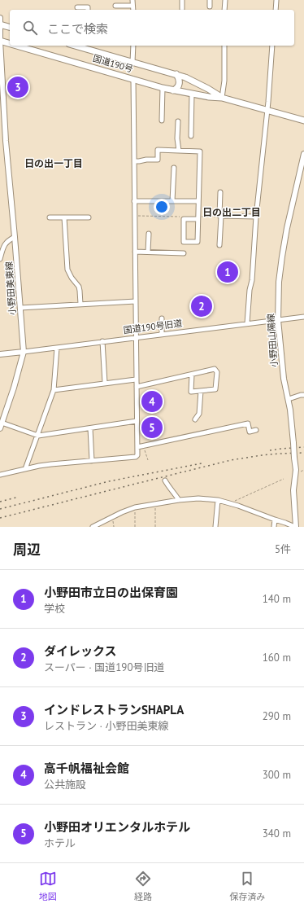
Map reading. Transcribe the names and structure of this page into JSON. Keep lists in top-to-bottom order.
{
  "streets": {
    "highway": ["国道190号"],
    "main road": ["小野田美東線", "小野田山陽線"],
    "street": ["国道190号旧道"]
  },
  "crossings": [
    ["国道190号", "小野田美東線"],
    ["小野田美東線", "国道190号旧道"],
    ["国道190号旧道", "小野田山陽線"]
  ],
  "districts": ["日の出一丁目", "日の出二丁目"],
  "page": {
    "search": "ここで検索",
    "pins": [
      "3",
      "1",
      "2",
      "4",
      "5"
    ],
    "heading": ["周辺", "5件"],
    "list": [
      {
        "mark": "1",
        "name": "小野田市立日の出保育園",
        "note": "学校",
        "value": "140 m"
      },
      {
        "mark": "2",
        "name": "ダイレックス",
        "note": "スーパー · 国道190号旧道",
        "value": "160 m"
      },
      {
        "mark": "3",
        "name": "インドレストランSHAPLA",
        "note": "レストラン · 小野田美東線",
        "value": "290 m"
      },
      {
        "mark": "4",
        "name": "高千帆福祉会館",
        "note": "公共施設",
        "value": "300 m"
      },
      {
        "mark": "5",
        "name": "小野田オリエンタルホテル",
        "note": "ホテル",
        "value": "340 m"
      }
    ],
    "nav": ["地図", "経路", "保存済み"]
  }
}
